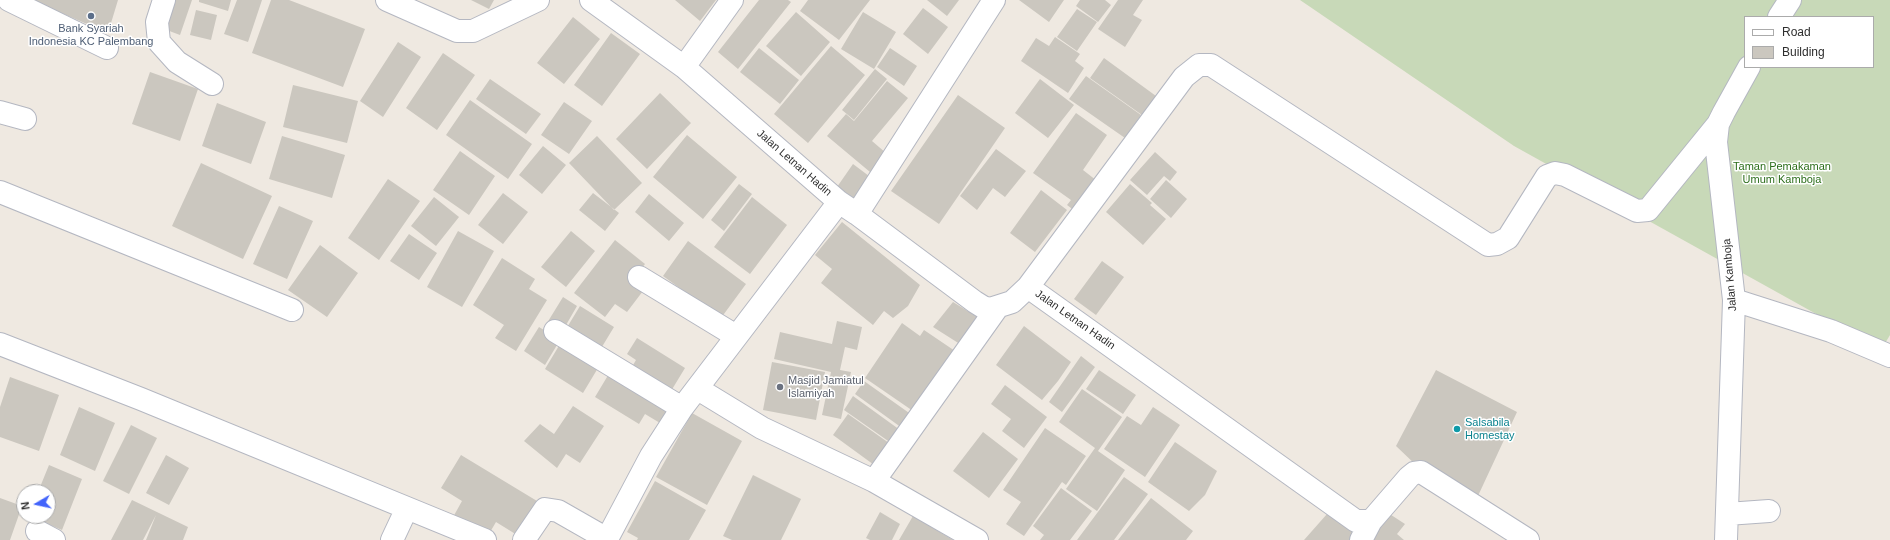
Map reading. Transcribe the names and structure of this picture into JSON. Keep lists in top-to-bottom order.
{
  "streets": {
    "street": ["Jalan Letnan Hadin", "Jalan Kamboja"]
  },
  "parks": ["Taman Pemakaman Umum Kamboja"],
  "places": ["Bank Syariah Indonesia KC Palembang", "Masjid Jamiatul Islamiyah", "Salsabila Homestay"],
  "legend": ["Road", "Building"],
  "north": "left"
}
